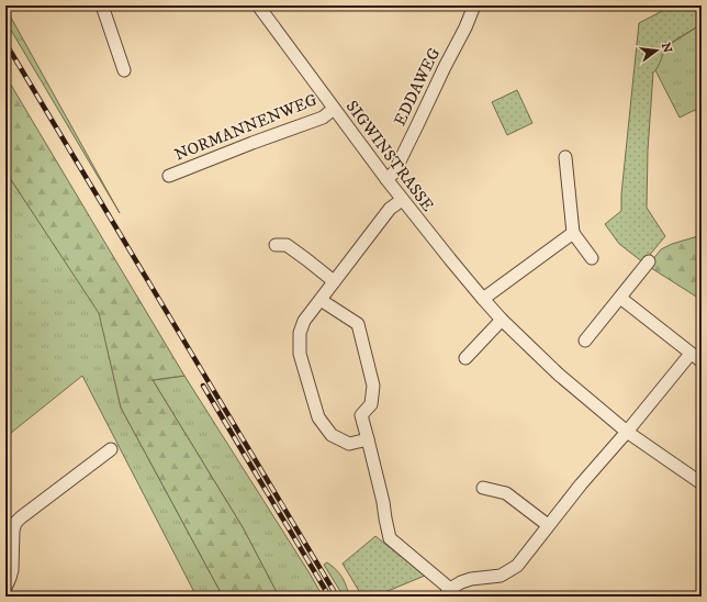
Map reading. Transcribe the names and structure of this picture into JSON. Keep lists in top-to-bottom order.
{
  "streets": {
    "street": ["EDDAWEG", "NORMANNENWEG", "SIGWINSTRASSE"]
  },
  "crossings": [
    ["EDDAWEG", "SIGWINSTRASSE"],
    ["NORMANNENWEG", "SIGWINSTRASSE"]
  ],
  "north": "right"
}
